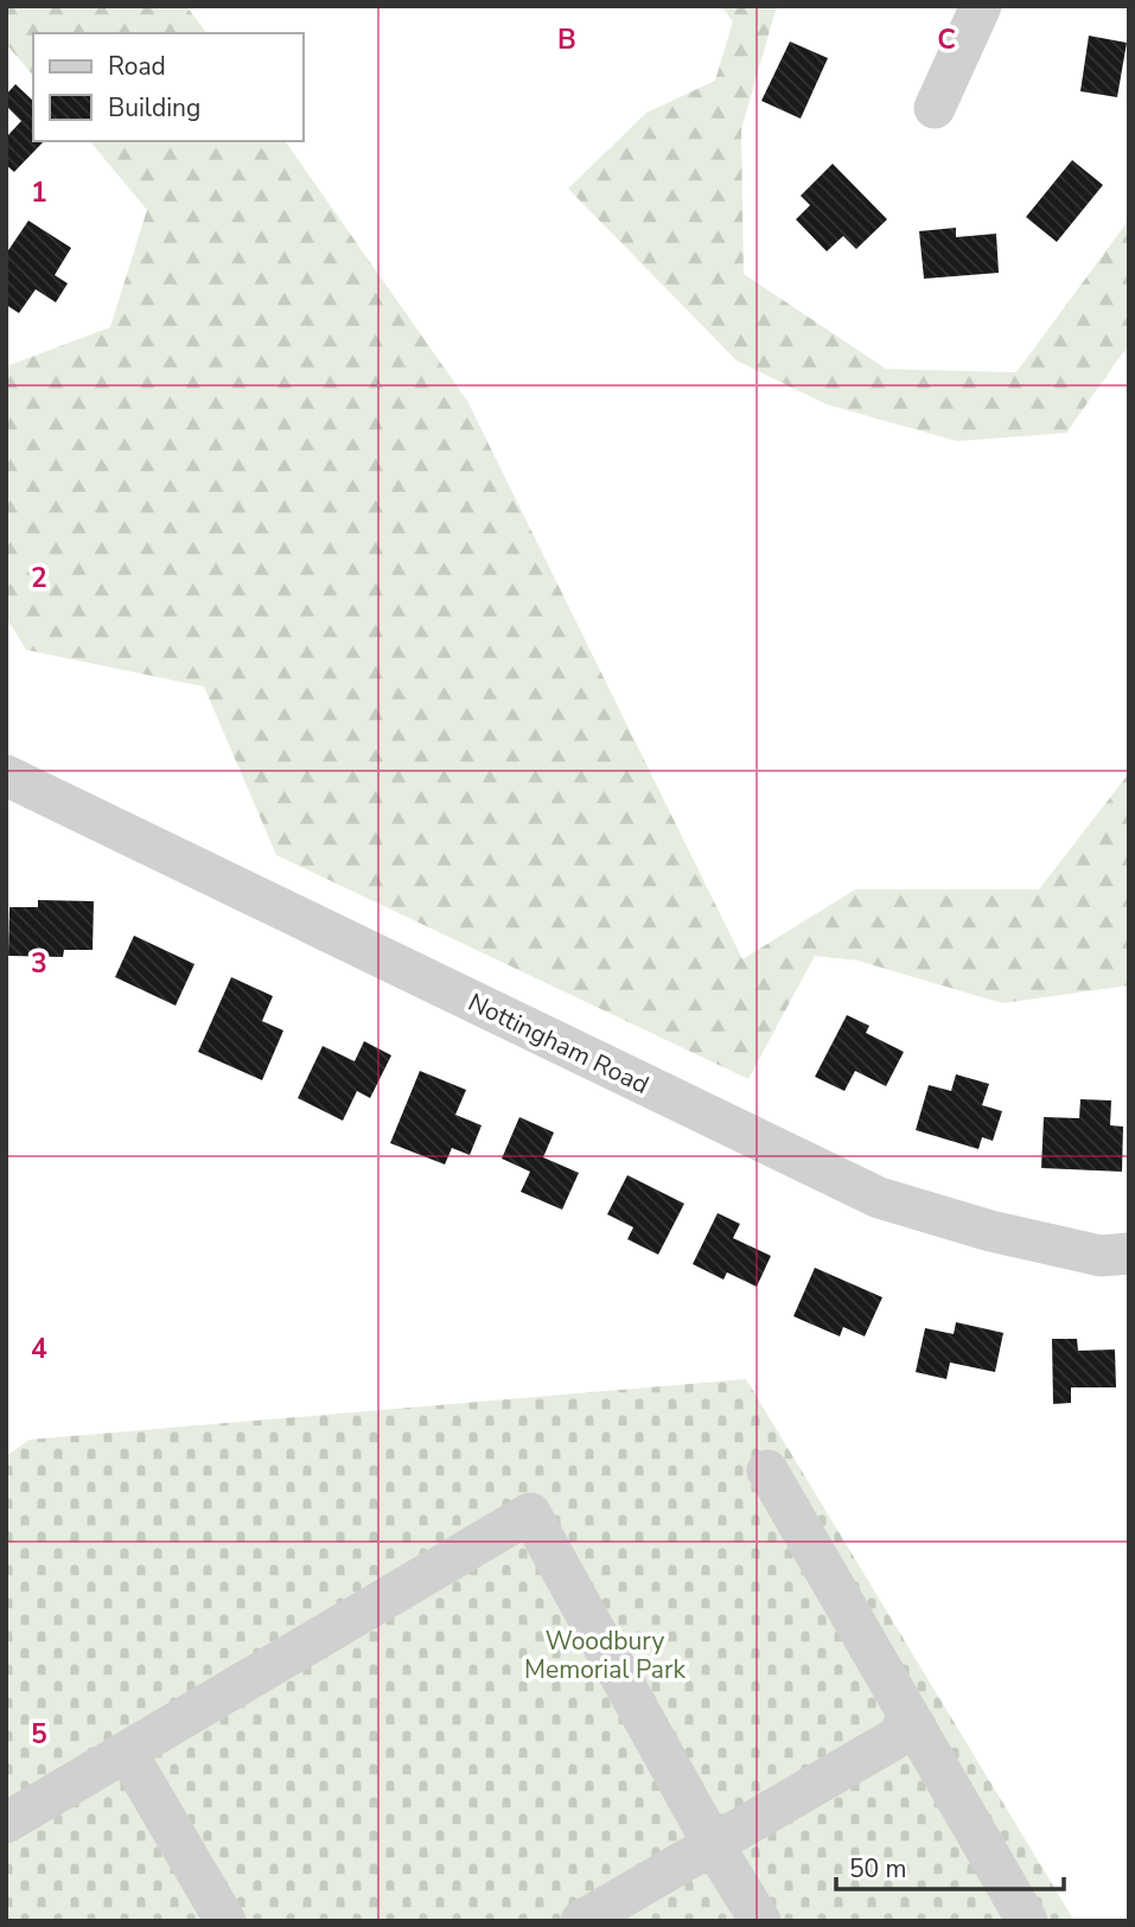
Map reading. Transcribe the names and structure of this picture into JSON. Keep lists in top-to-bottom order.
{
  "streets": {
    "street": ["Nottingham Road"]
  },
  "parks": ["Woodbury Memorial Park"],
  "legend": ["Road", "Building"],
  "scale_bar": "50 m",
  "grid": {
    "columns": ["B", "C"],
    "rows": [
      "1",
      "2",
      "3",
      "4",
      "5"
    ]
  }
}
